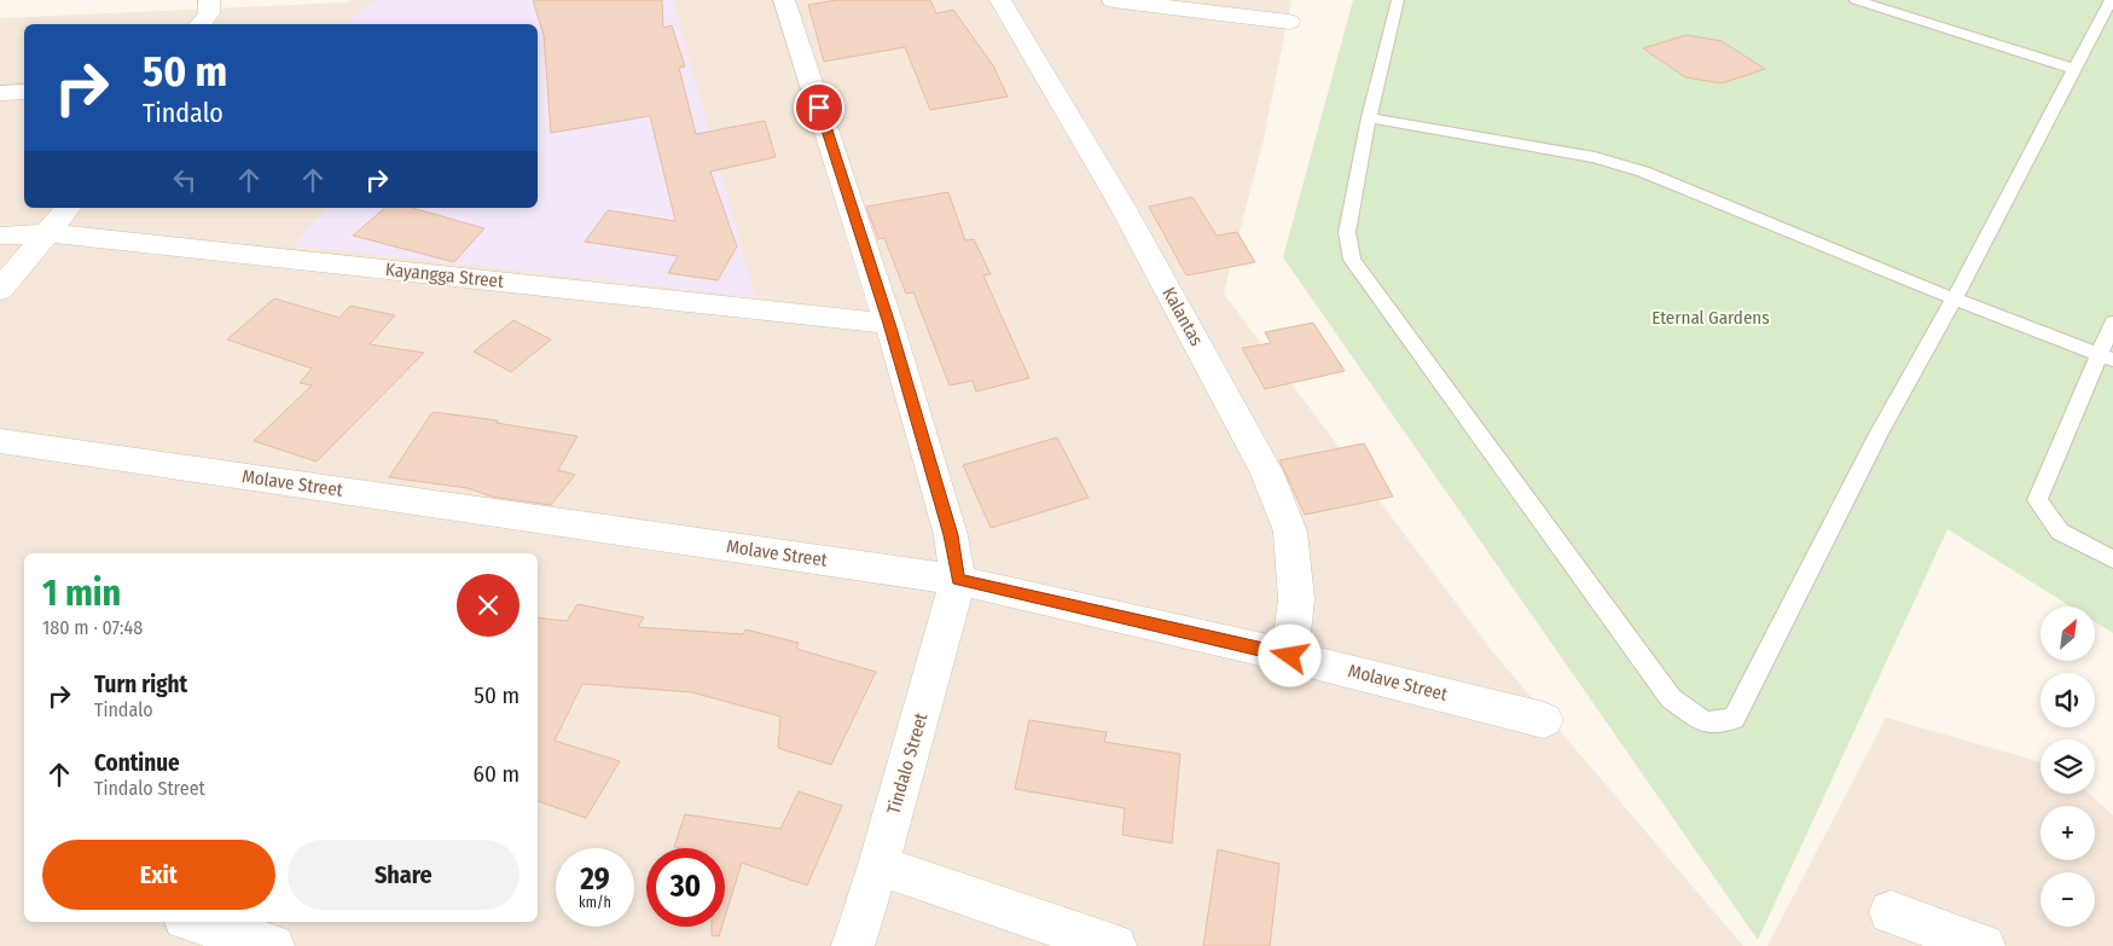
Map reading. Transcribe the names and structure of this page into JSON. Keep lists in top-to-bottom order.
{
  "streets": {
    "street": [
      "Kayangga Street",
      "Kalantas",
      "Molave Street",
      "Tindalo Street"
    ]
  },
  "crossings": [
    ["Kalantas", "Molave Street"],
    ["Molave Street", "Tindalo Street"]
  ],
  "parks": ["Eternal Gardens"],
  "north": "top right",
  "page": {
    "turn": ["50 m", "Tindalo"],
    "heading": ["1 min", "180 m · 07:48"],
    "map_buttons": ["+", "−"],
    "list": [
      {
        "name": "Turn right",
        "note": "Tindalo",
        "value": "50 m"
      },
      {
        "name": "Continue",
        "note": "Tindalo Street",
        "value": "60 m"
      }
    ],
    "buttons": ["Exit", "Share"],
    "speed": "29 km/h",
    "limit": "30"
  }
}
